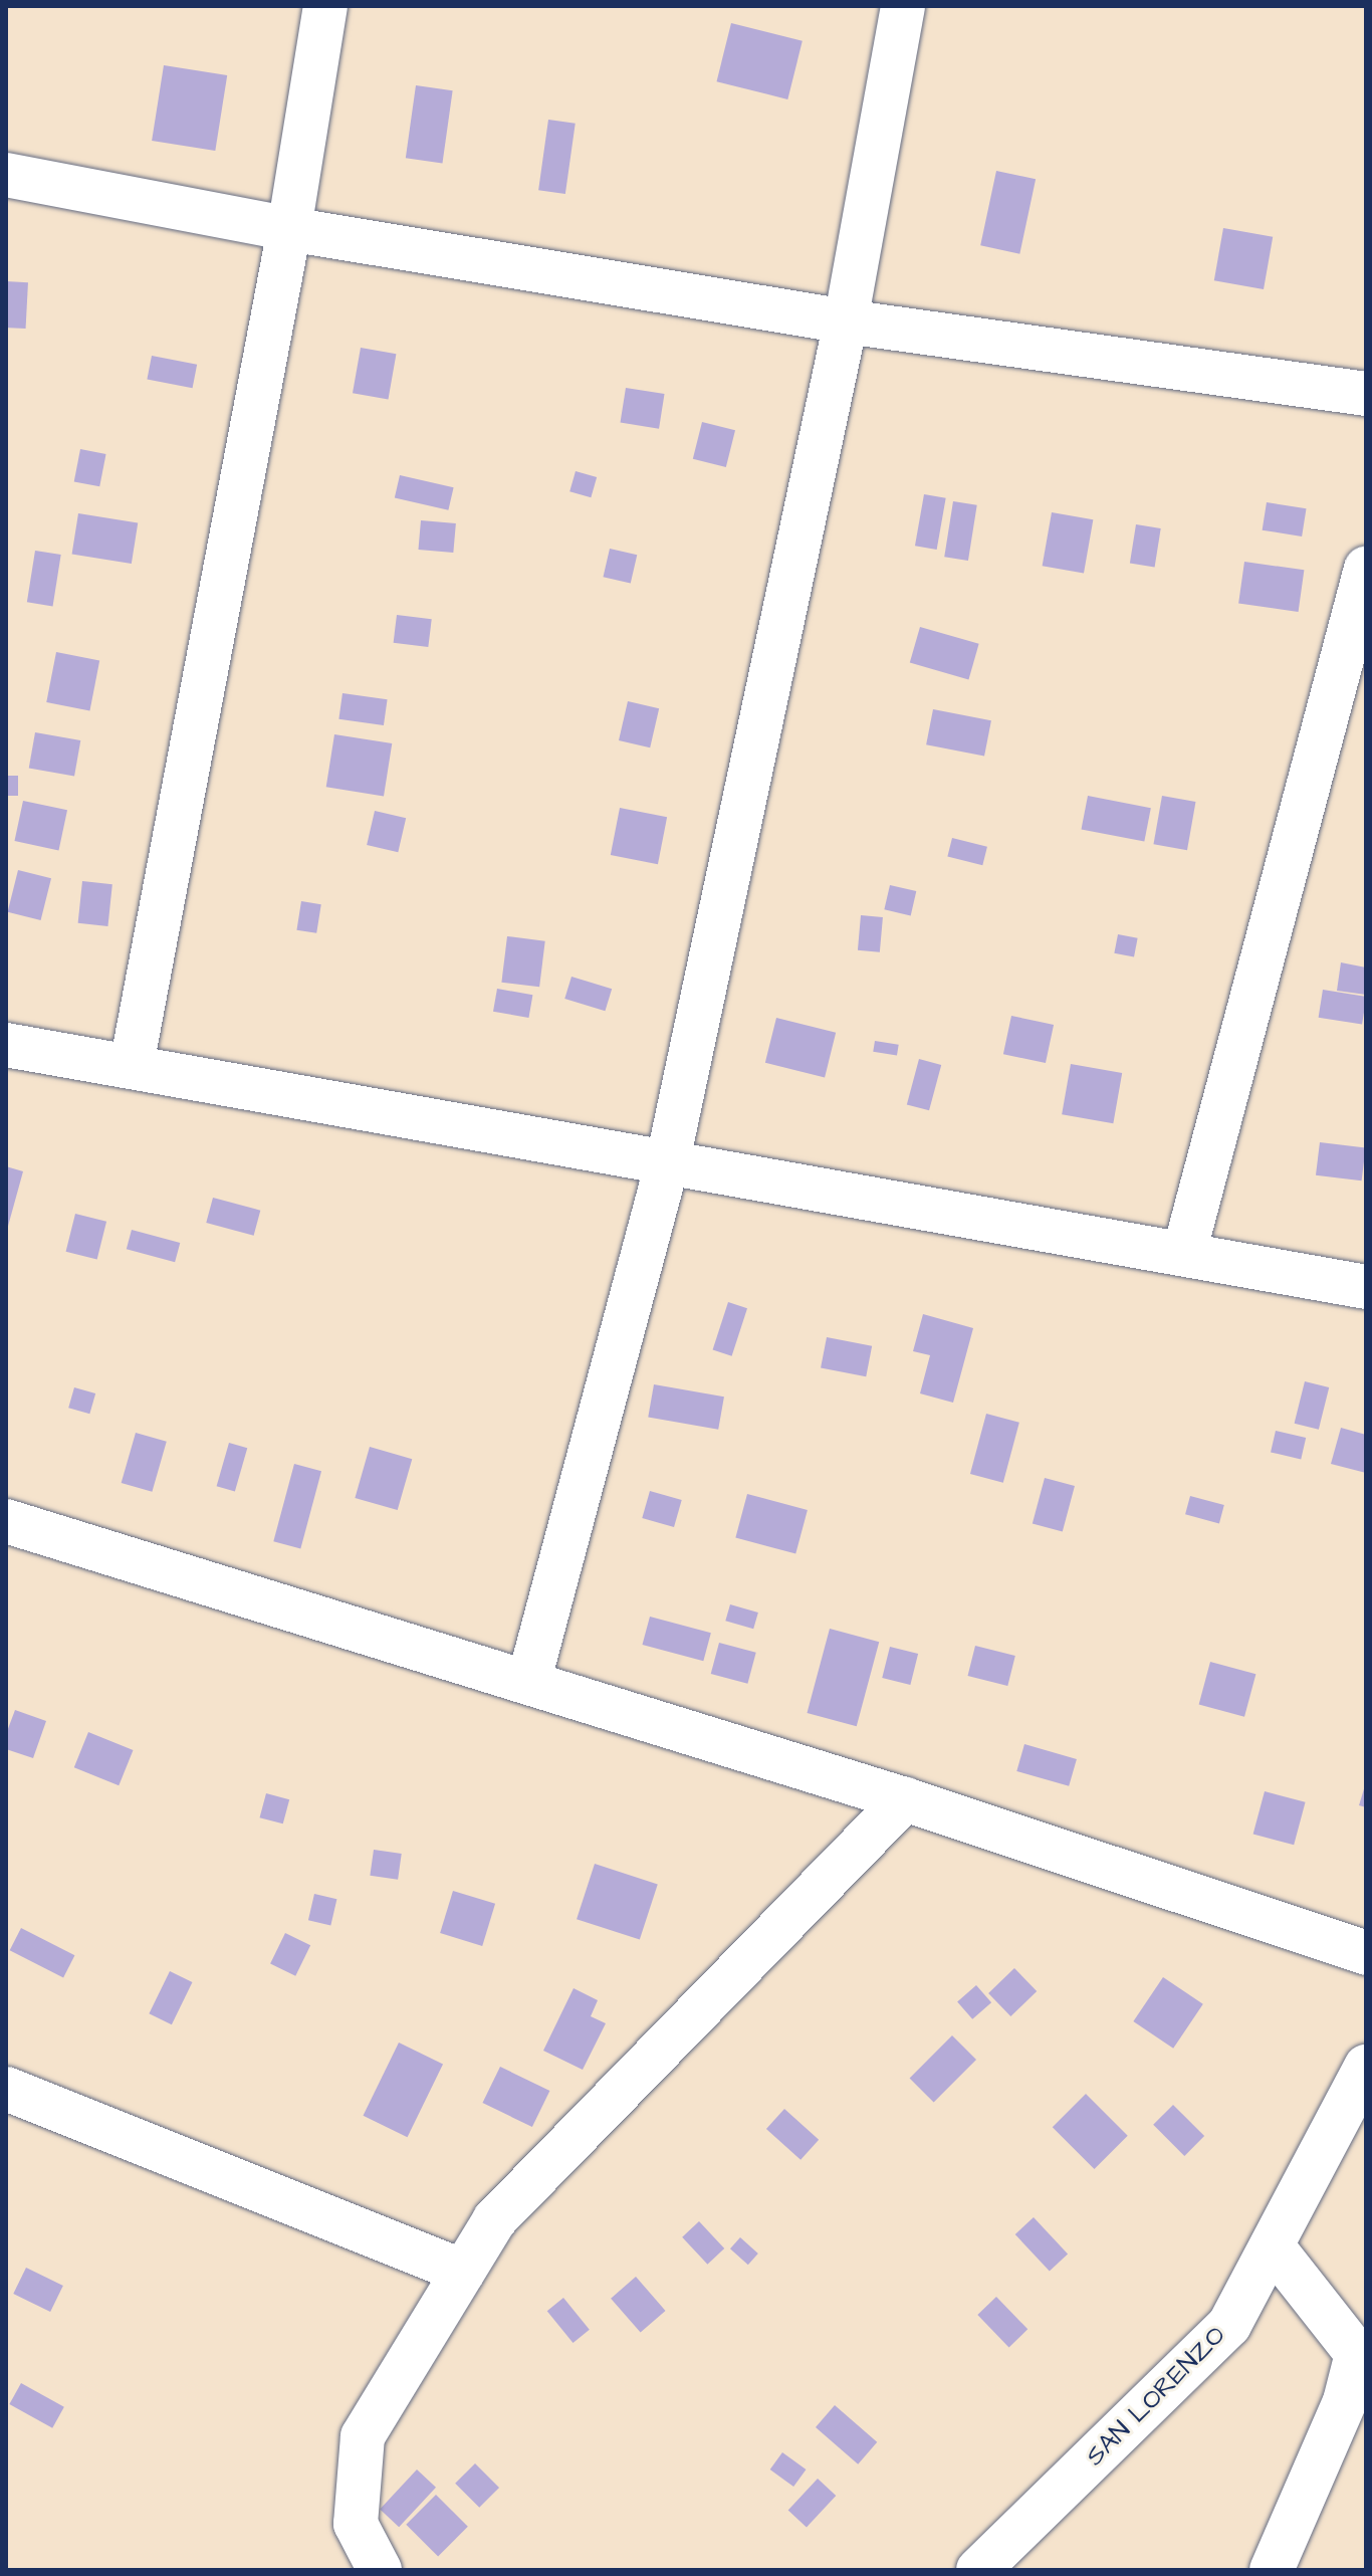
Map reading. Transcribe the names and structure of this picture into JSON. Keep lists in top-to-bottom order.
{
  "streets": {
    "street": ["SAN LORENZO"]
  }
}
